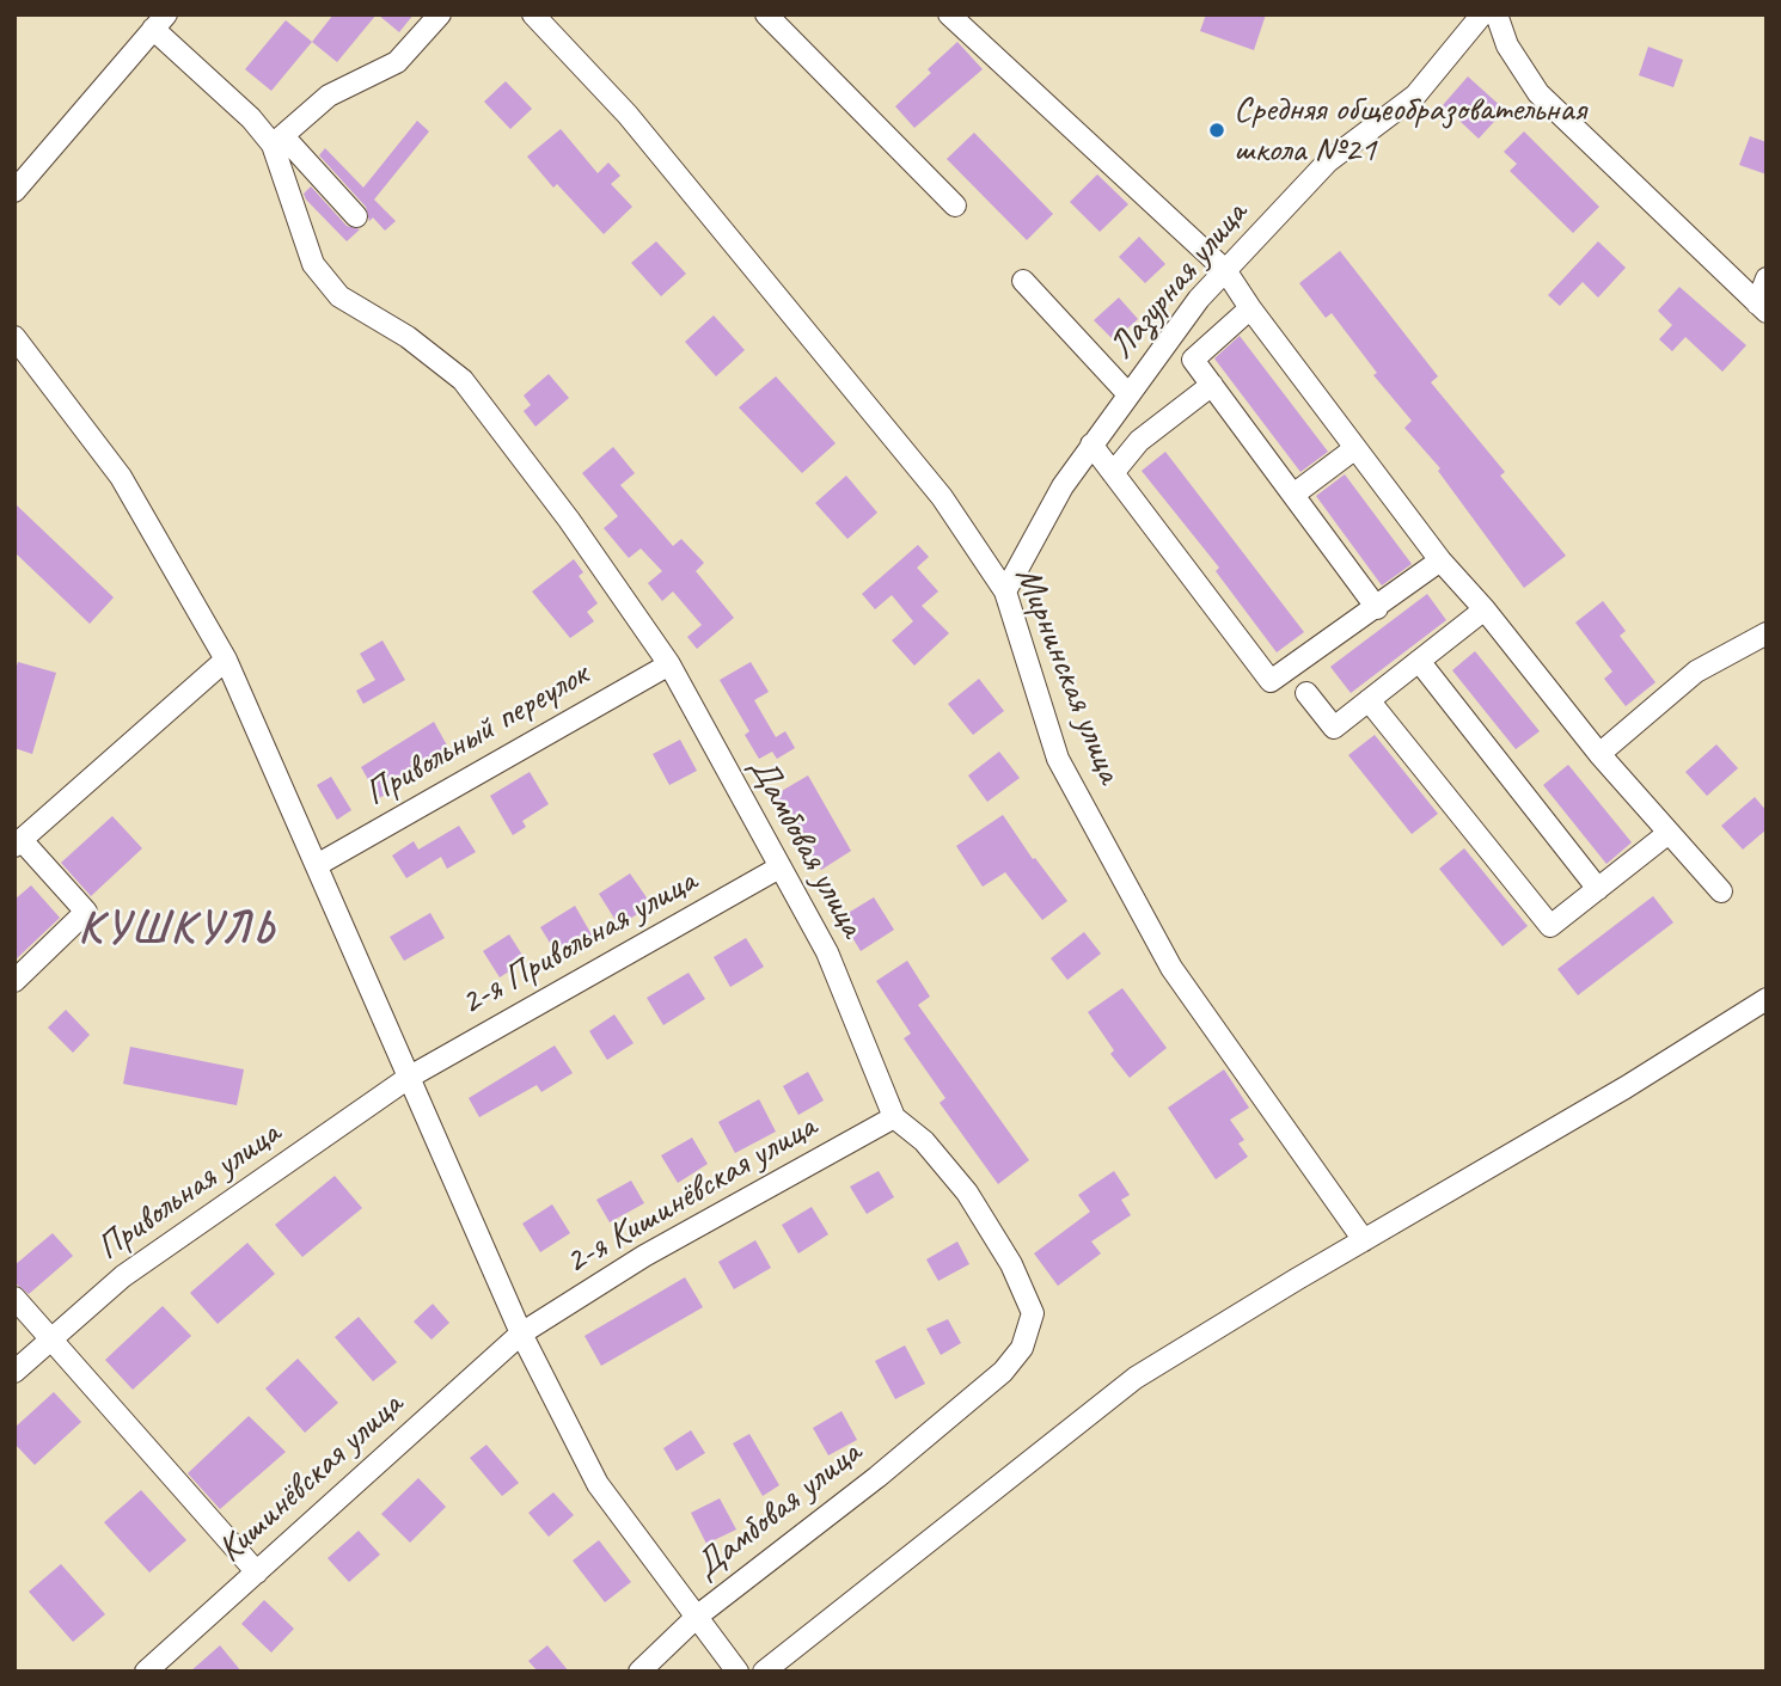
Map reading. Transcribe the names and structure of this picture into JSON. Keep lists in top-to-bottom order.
{
  "streets": {
    "street": [
      "Лазурная улица",
      "Мирнинская улица",
      "Привольный переулок",
      "Дамбовая улица",
      "2-я Привольная улица",
      "Привольная улица",
      "2-я Кишинёвская улица",
      "Кишинёвская улица"
    ]
  },
  "crossings": [
    ["Лазурная улица", "Мирнинская улица"],
    ["Привольный переулок", "Дамбовая улица"],
    ["Дамбовая улица", "2-я Привольная улица"],
    ["Дамбовая улица", "2-я Кишинёвская улица"],
    ["2-я Привольная улица", "Привольная улица"],
    ["2-я Кишинёвская улица", "Кишинёвская улица"]
  ],
  "districts": ["КУШКУЛЬ"],
  "places": ["Средняя общеобразовательная школа №21"]
}
